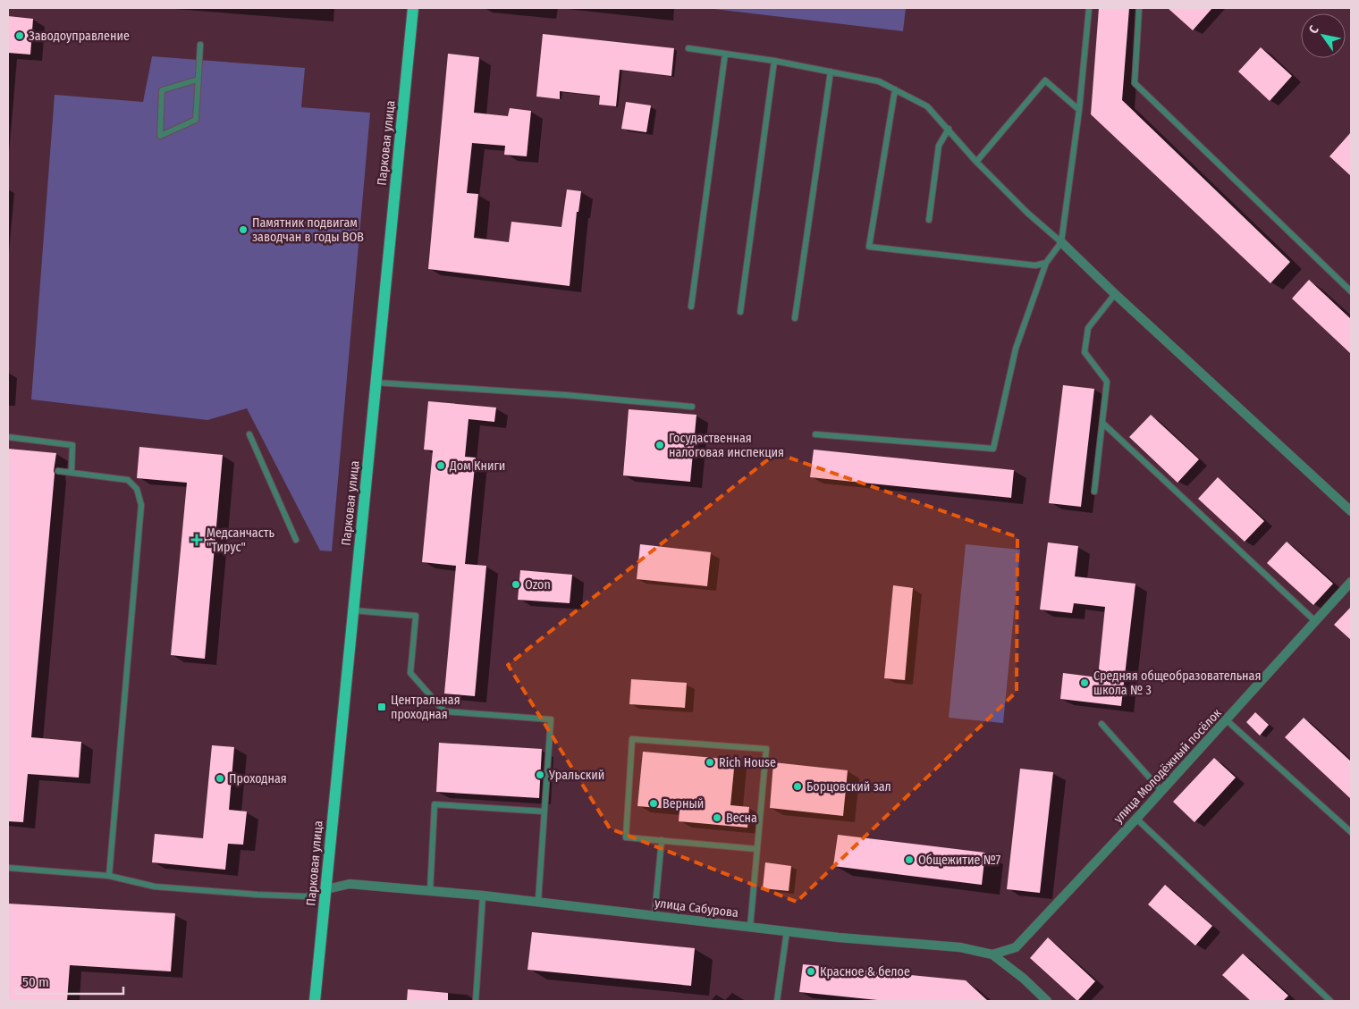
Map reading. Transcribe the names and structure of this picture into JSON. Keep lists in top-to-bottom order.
{
  "streets": {
    "main road": ["Парковая улица"],
    "street": ["улица Молодёжный посёлок", "улица Сабурова"]
  },
  "crossings": [
    ["Парковая улица", "улица Сабурова"],
    ["улица Молодёжный посёлок", "улица Сабурова"]
  ],
  "places": {
    "other": [
      "Заводоуправление",
      "Памятник подвигам заводчан в годы ВОВ",
      "Госудаственная налоговая инспекция",
      "Дом Книги",
      "Ozon",
      "Средняя общеобразовательная школа № 3",
      "Rich House",
      "Уральский",
      "Проходная",
      "Борцовский зал",
      "Верный",
      "Весна",
      "Общежитие №7",
      "Красное & белое"
    ],
    "health": ["Медсанчасть \"Тирус\""],
    "transit": ["Центральная проходная"]
  },
  "scale_bar": "50 m",
  "north": "top left"
}
